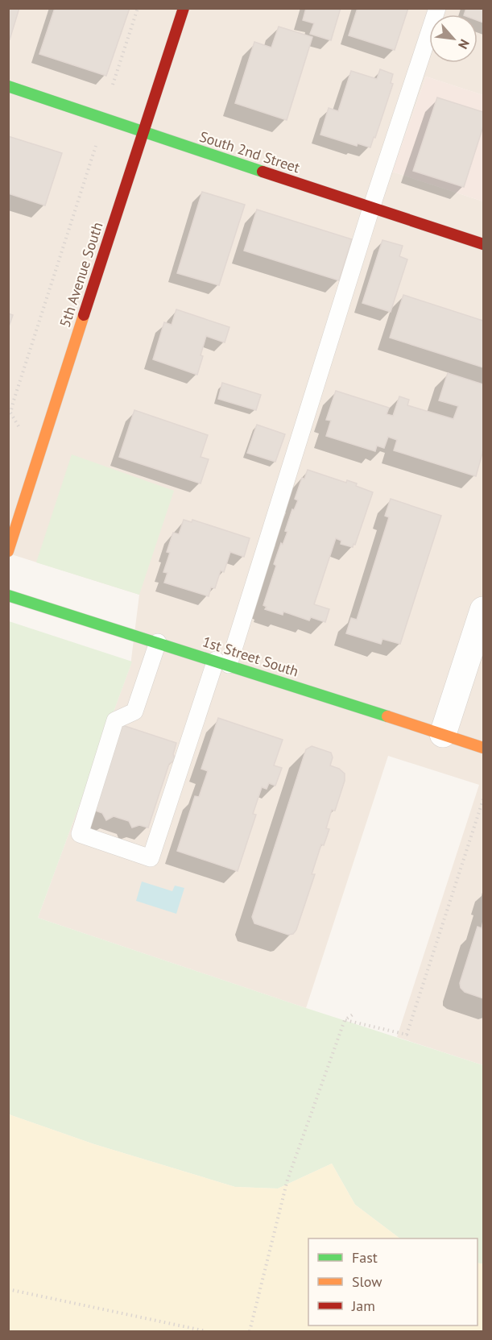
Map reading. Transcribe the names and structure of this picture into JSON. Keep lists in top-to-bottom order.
{
  "streets": {
    "street": ["South 2nd Street", "5th Avenue South", "1st Street South"]
  },
  "crossings": [
    ["South 2nd Street", "5th Avenue South"]
  ],
  "legend": ["Fast", "Slow", "Jam"],
  "north": "bottom right"
}
